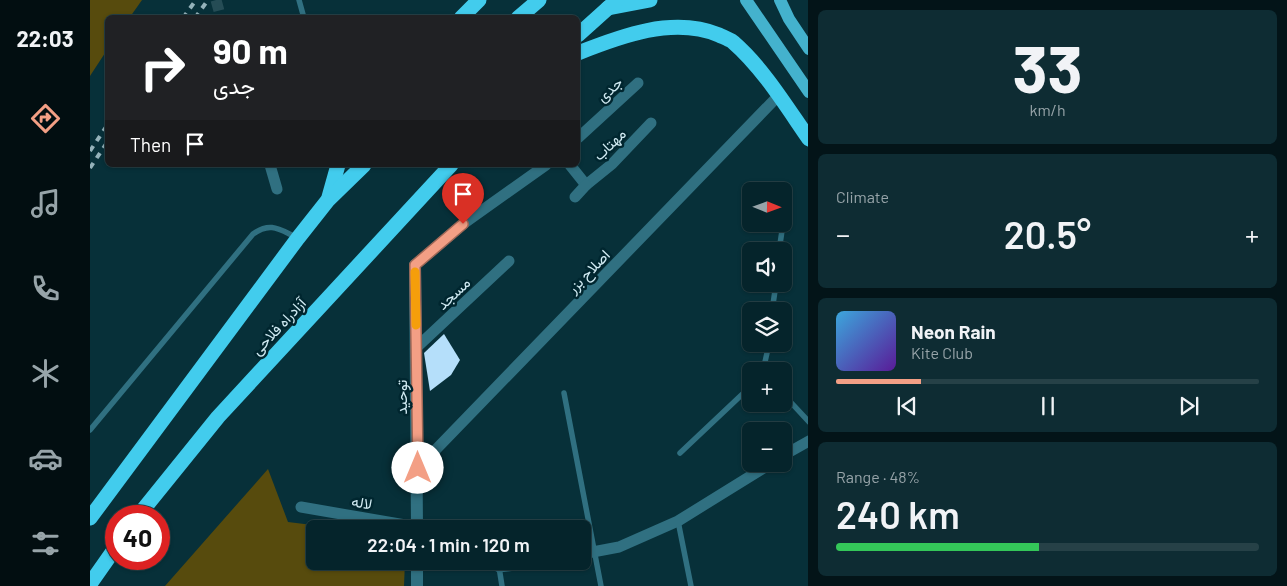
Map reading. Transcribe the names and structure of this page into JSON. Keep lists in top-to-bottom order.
{
  "streets": {
    "highway": ["آزادراه فلاحی"],
    "street": [
      "جدی",
      "مهتاب",
      "اصلاح بزر",
      "مسجد",
      "توحید",
      "لاله"
    ]
  },
  "crossings": [
    ["اصلاح بزر", "توحید"],
    ["مسجد", "توحید"]
  ],
  "north": "right",
  "page": {
    "tabs": "22:03",
    "tile": [
      ["33", "km/h"],
      "Climate",
      ["Range · 48%", "240 km"]
    ],
    "turn": ["90 m", "جدی"],
    "then": "Then",
    "map_buttons": ["+", "−"],
    "heat": ["−", "20.5°", "+"],
    "song": ["Neon Rain", "Kite Club"],
    "limit": "40",
    "trip": "22:04 · 1 min · 120 m"
  }
}
